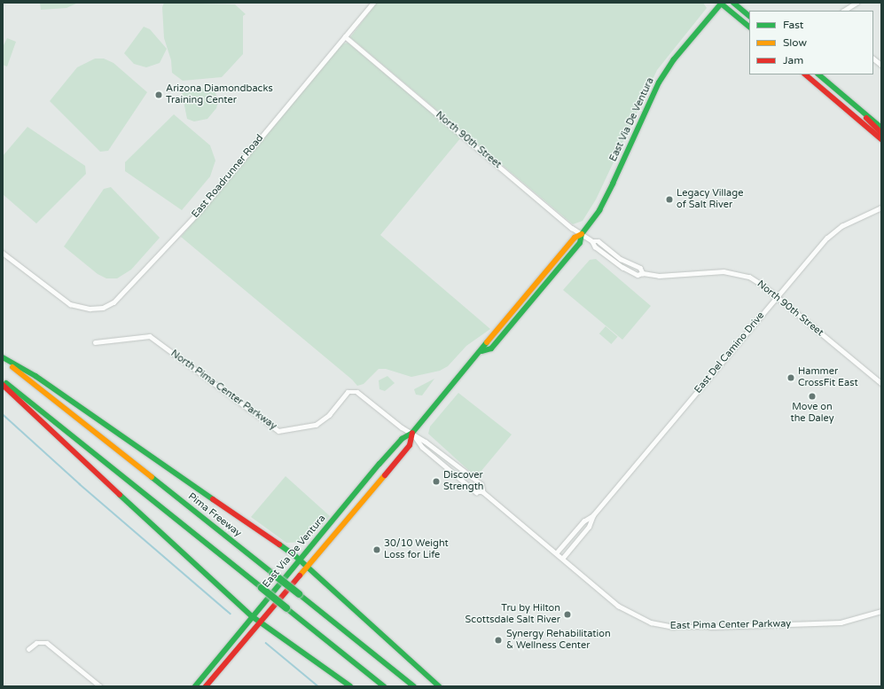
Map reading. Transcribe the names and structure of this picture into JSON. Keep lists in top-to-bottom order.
{
  "streets": {
    "main road": ["East Via De Ventura", "Pima Freeway"],
    "street": [
      "North 90th Street",
      "East Roadrunner Road",
      "East Del Camino Drive",
      "North Pima Center Parkway",
      "East Pima Center Parkway"
    ]
  },
  "crossings": [
    ["East Via De Ventura", "North 90th Street"],
    ["East Via De Ventura", "North Pima Center Parkway"],
    ["North 90th Street", "East Roadrunner Road"],
    ["North 90th Street", "East Del Camino Drive"],
    ["East Del Camino Drive", "North Pima Center Parkway"],
    ["East Del Camino Drive", "East Pima Center Parkway"],
    ["North Pima Center Parkway", "East Pima Center Parkway"]
  ],
  "places": [
    "Arizona Diamondbacks Training Center",
    "Legacy Village of Salt River",
    "Hammer CrossFit East",
    "Move on the Daley",
    "Discover Strength",
    "30/10 Weight Loss for Life",
    "Tru by Hilton Scottsdale Salt River",
    "Synergy Rehabilitation & Wellness Center"
  ],
  "legend": ["Fast", "Slow", "Jam"]
}
